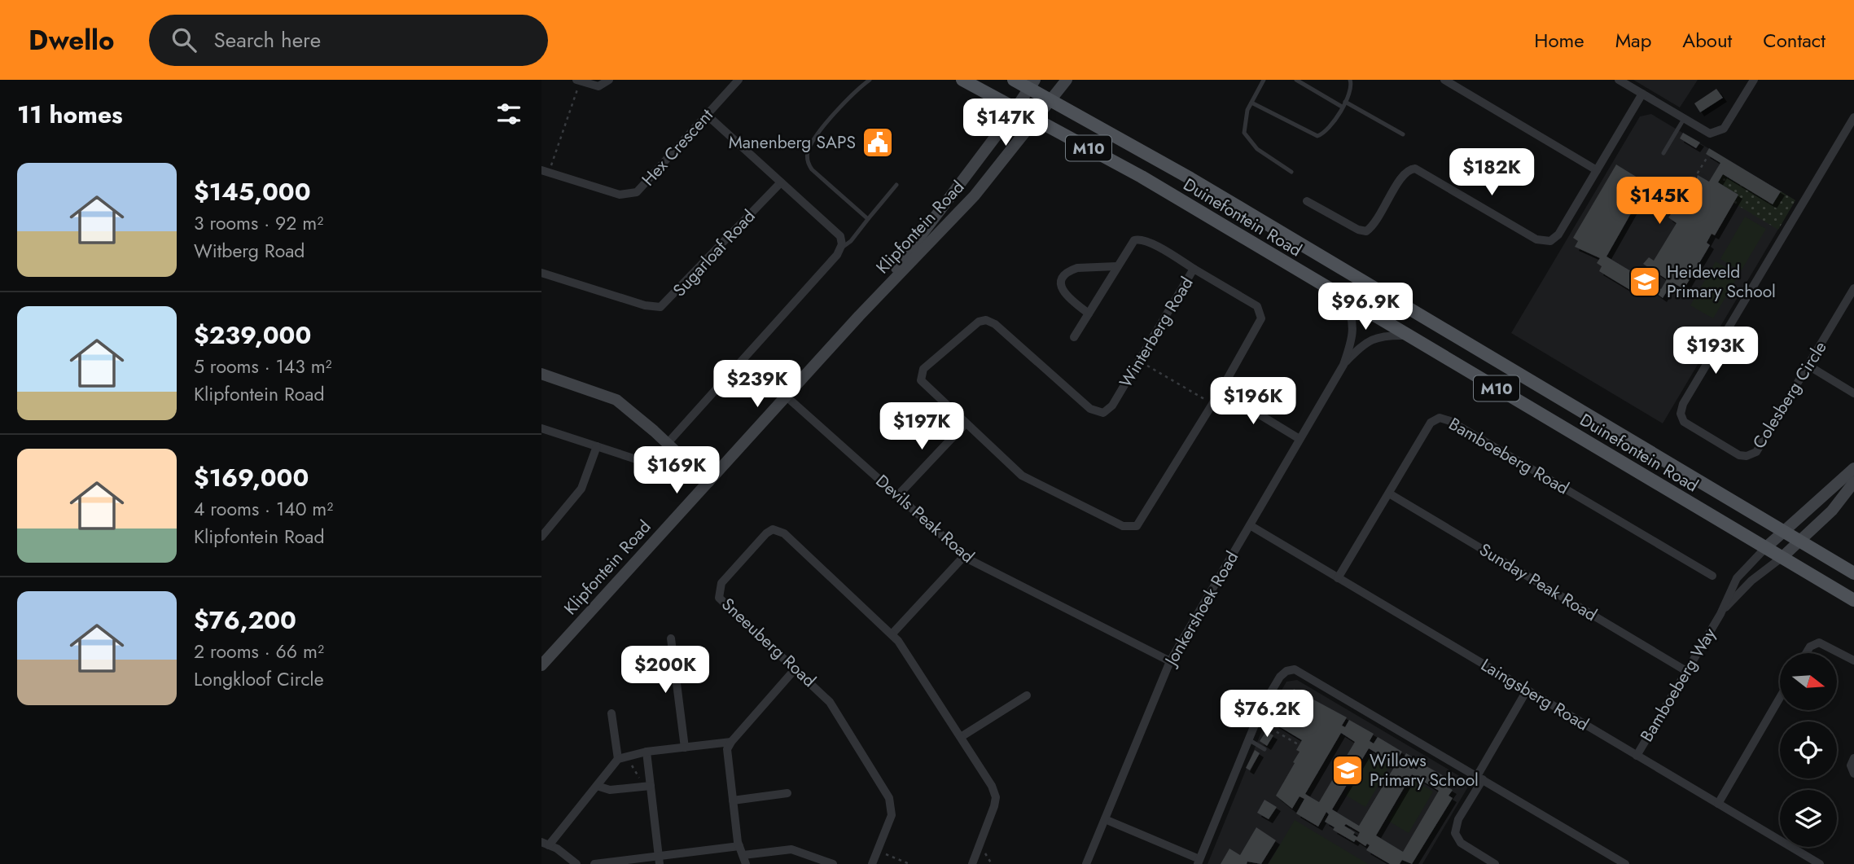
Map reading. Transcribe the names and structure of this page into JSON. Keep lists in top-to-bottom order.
{
  "streets": {
    "main road": ["M10", "Duinefontein Road", "Klipfontein Road"],
    "street": [
      "Hex Crescent",
      "Sugarloaf Road",
      "Winterberg Road",
      "Colesberg Circle",
      "Bamboeberg Road",
      "Devils Peak Road",
      "Sunday Peak Road",
      "Jonkershoek Road",
      "Sneeuberg Road",
      "Bamboeberg Way",
      "Laingsberg Road"
    ]
  },
  "crossings": [
    ["Duinefontein Road", "Klipfontein Road"],
    ["Duinefontein Road", "Jonkershoek Road"],
    ["Duinefontein Road", "Bamboeberg Way"],
    ["Klipfontein Road", "Devils Peak Road"],
    ["Bamboeberg Road", "Sunday Peak Road"],
    ["Bamboeberg Road", "Laingsberg Road"],
    ["Devils Peak Road", "Jonkershoek Road"],
    ["Sunday Peak Road", "Bamboeberg Way"],
    ["Jonkershoek Road", "Laingsberg Road"],
    ["Bamboeberg Way", "Laingsberg Road"]
  ],
  "places": {
    "public building": ["Manenberg SAPS"],
    "school or university": ["Heideveld Primary School", "Willows Primary School"]
  },
  "north": "right",
  "page": {
    "header": "Dwello",
    "search": "Search here",
    "nav": [
      "Home",
      "Map",
      "About",
      "Contact"
    ],
    "heading": "11 homes",
    "price": [
      "$147K",
      "$182K",
      "$145K",
      "$96.9K",
      "$193K",
      "$239K",
      "$196K",
      "$197K",
      "$169K",
      "$200K",
      "$76.2K"
    ],
    "list": [
      {
        "name": "$145,000",
        "note": "3 rooms · 92 m² · Witberg Road"
      },
      {
        "name": "$239,000",
        "note": "5 rooms · 143 m² · Klipfontein Road"
      },
      {
        "name": "$169,000",
        "note": "4 rooms · 140 m² · Klipfontein Road"
      },
      {
        "name": "$76,200",
        "note": "2 rooms · 66 m² · Longkloof Circle"
      }
    ]
  }
}
